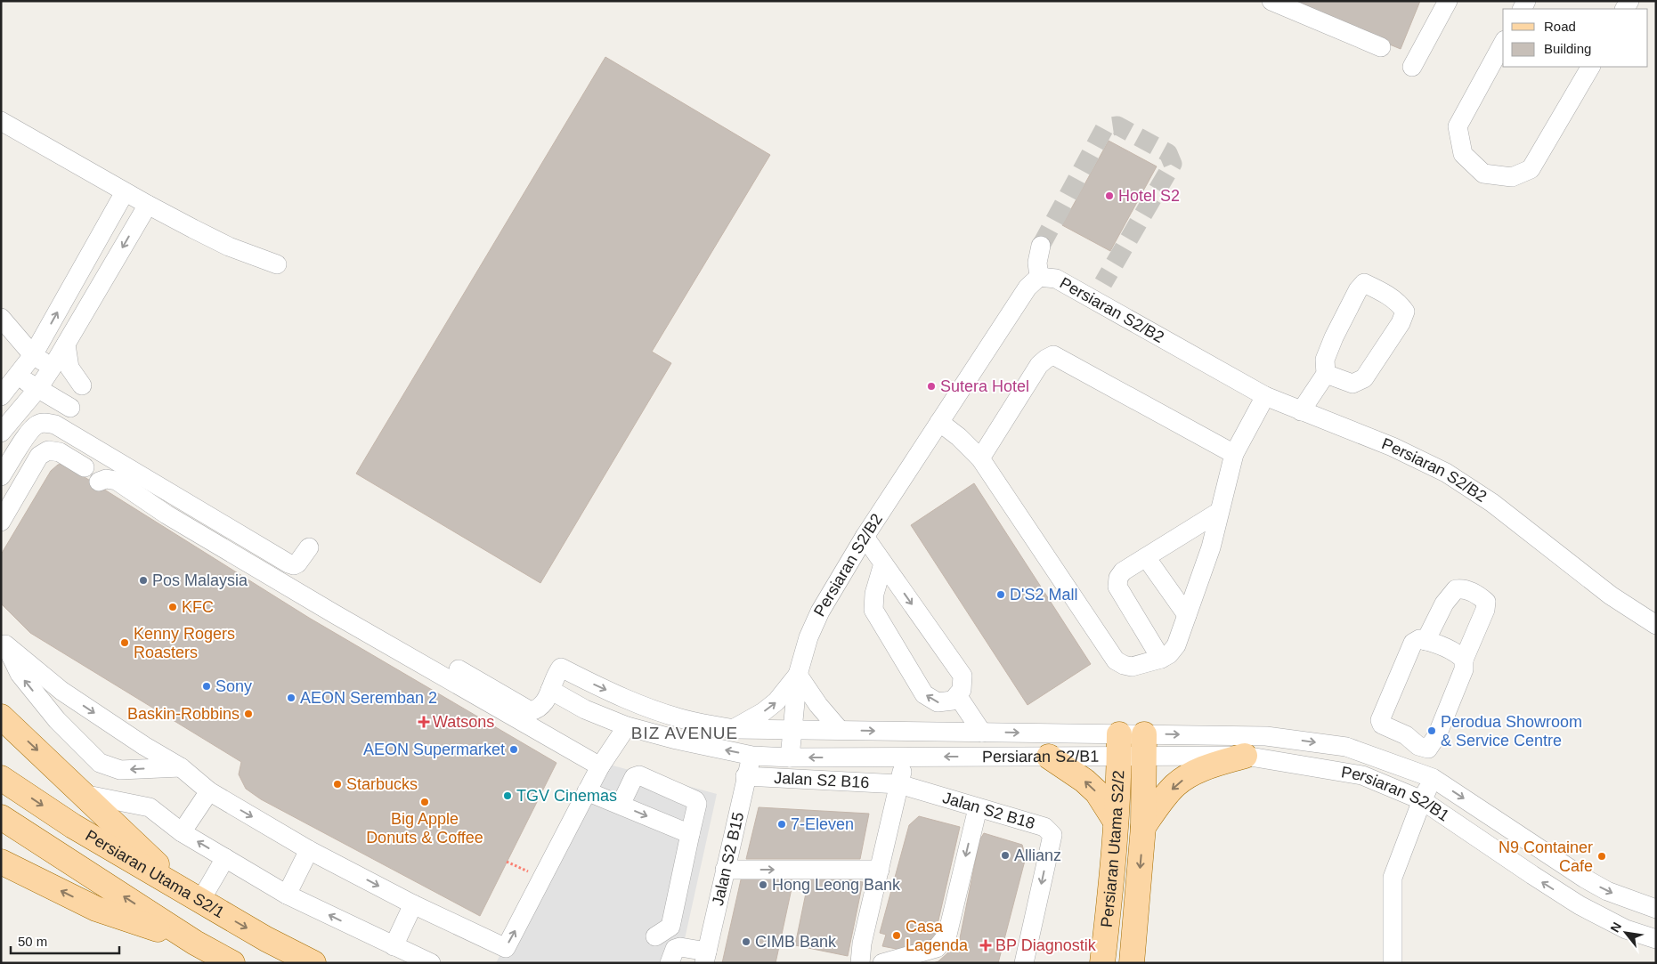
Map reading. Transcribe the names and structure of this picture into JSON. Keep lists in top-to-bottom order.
{
  "streets": {
    "main road": ["Persiaran Utama S2/2", "Persiaran Utama S2/1"],
    "street": [
      "Persiaran S2/B2",
      "Persiaran S2/B1",
      "Jalan S2 B16",
      "Jalan S2 B18",
      "Jalan S2 B15"
    ]
  },
  "crossings": [
    ["Persiaran S2/B2", "Persiaran S2/B1"],
    ["Persiaran S2/B1", "Persiaran Utama S2/2"],
    ["Persiaran S2/B1", "Jalan S2 B15"],
    ["Jalan S2 B16", "Jalan S2 B18"],
    ["Jalan S2 B16", "Jalan S2 B15"]
  ],
  "districts": ["BIZ AVENUE"],
  "places": {
    "other": [
      "Hotel S2",
      "Sutera Hotel",
      "Pos Malaysia",
      "D'S2 Mall",
      "KFC",
      "Kenny Rogers Roasters",
      "Sony",
      "AEON Seremban 2",
      "Baskin-Robbins",
      "Perodua Showroom & Service Centre",
      "AEON Supermarket",
      "Starbucks",
      "TGV Cinemas",
      "Big Apple Donuts & Coffee",
      "7-Eleven",
      "Allianz",
      "N9 Container Cafe",
      "Hong Leong Bank",
      "Casa Lagenda",
      "CIMB Bank"
    ],
    "health": ["Watsons", "BP Diagnostik"]
  },
  "legend": ["Road", "Building"],
  "scale_bar": "50 m",
  "north": "top left"
}
